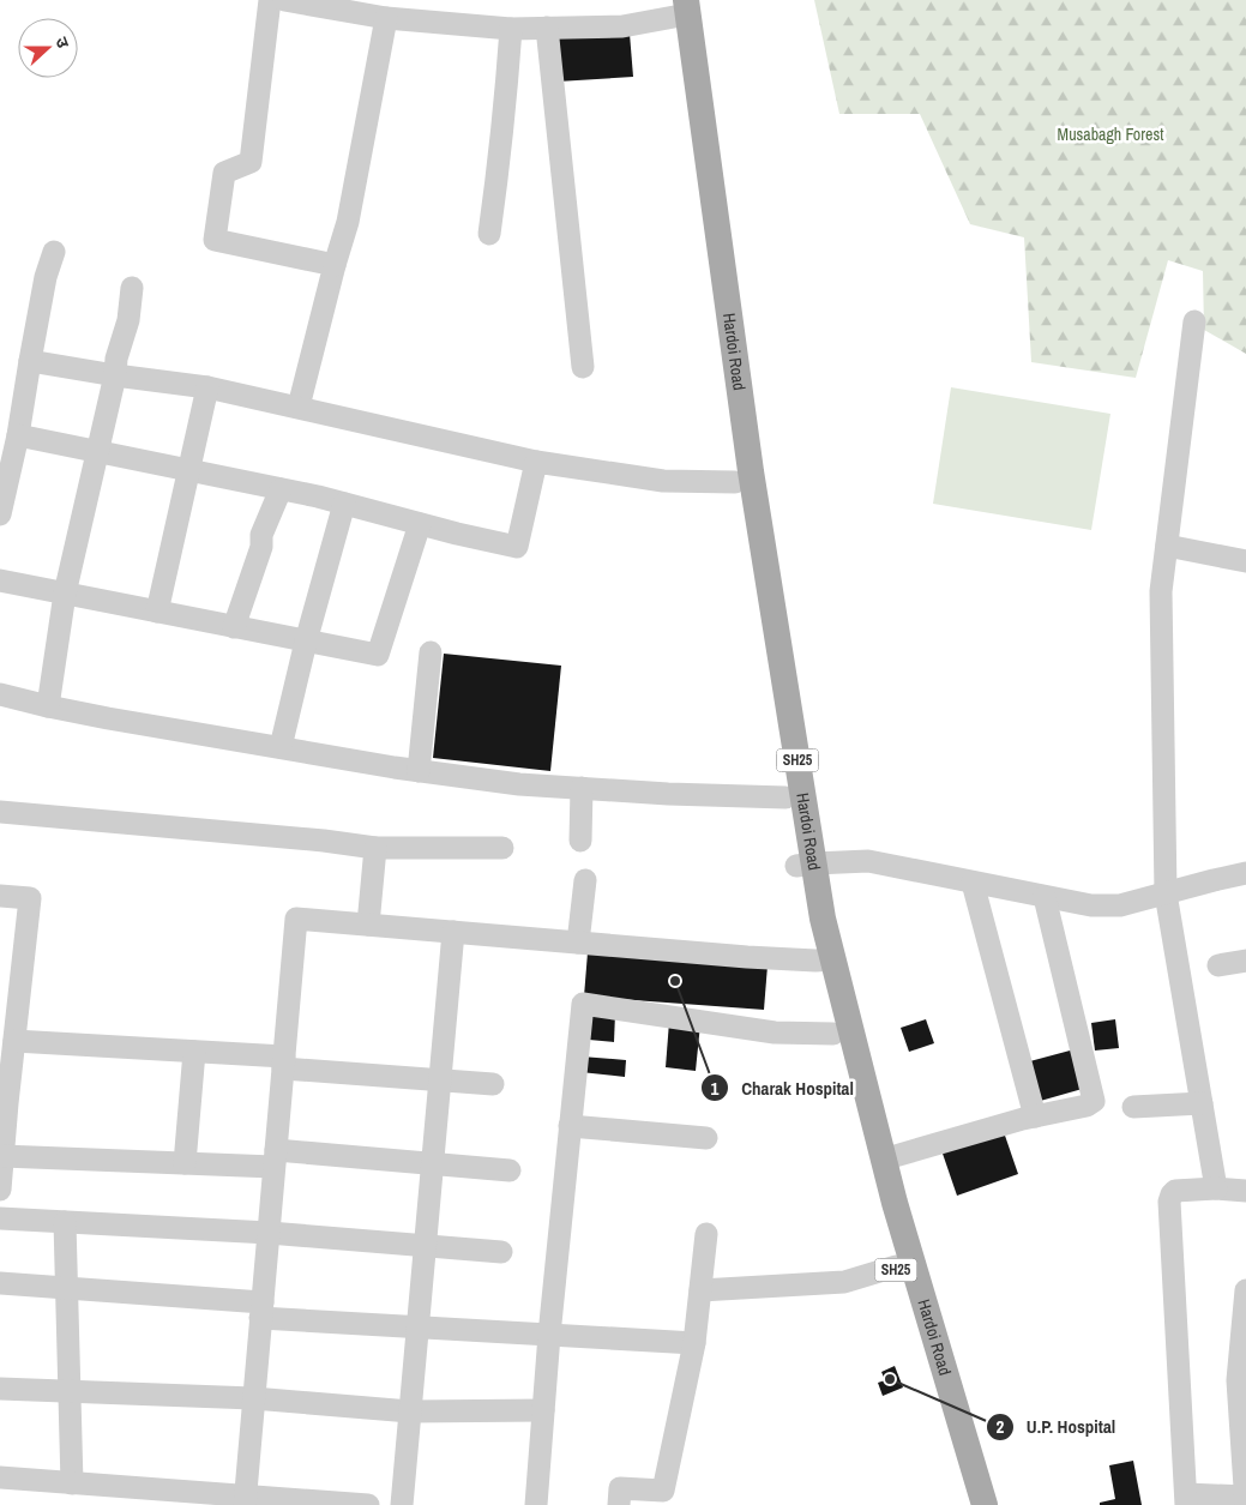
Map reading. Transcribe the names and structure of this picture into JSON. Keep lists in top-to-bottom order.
{
  "streets": {
    "main road": ["Hardoi Road", "SH25"]
  },
  "parks": ["Musabagh Forest"],
  "places": ["Charak Hospital", "U.P. Hospital"],
  "north": "right"
}
